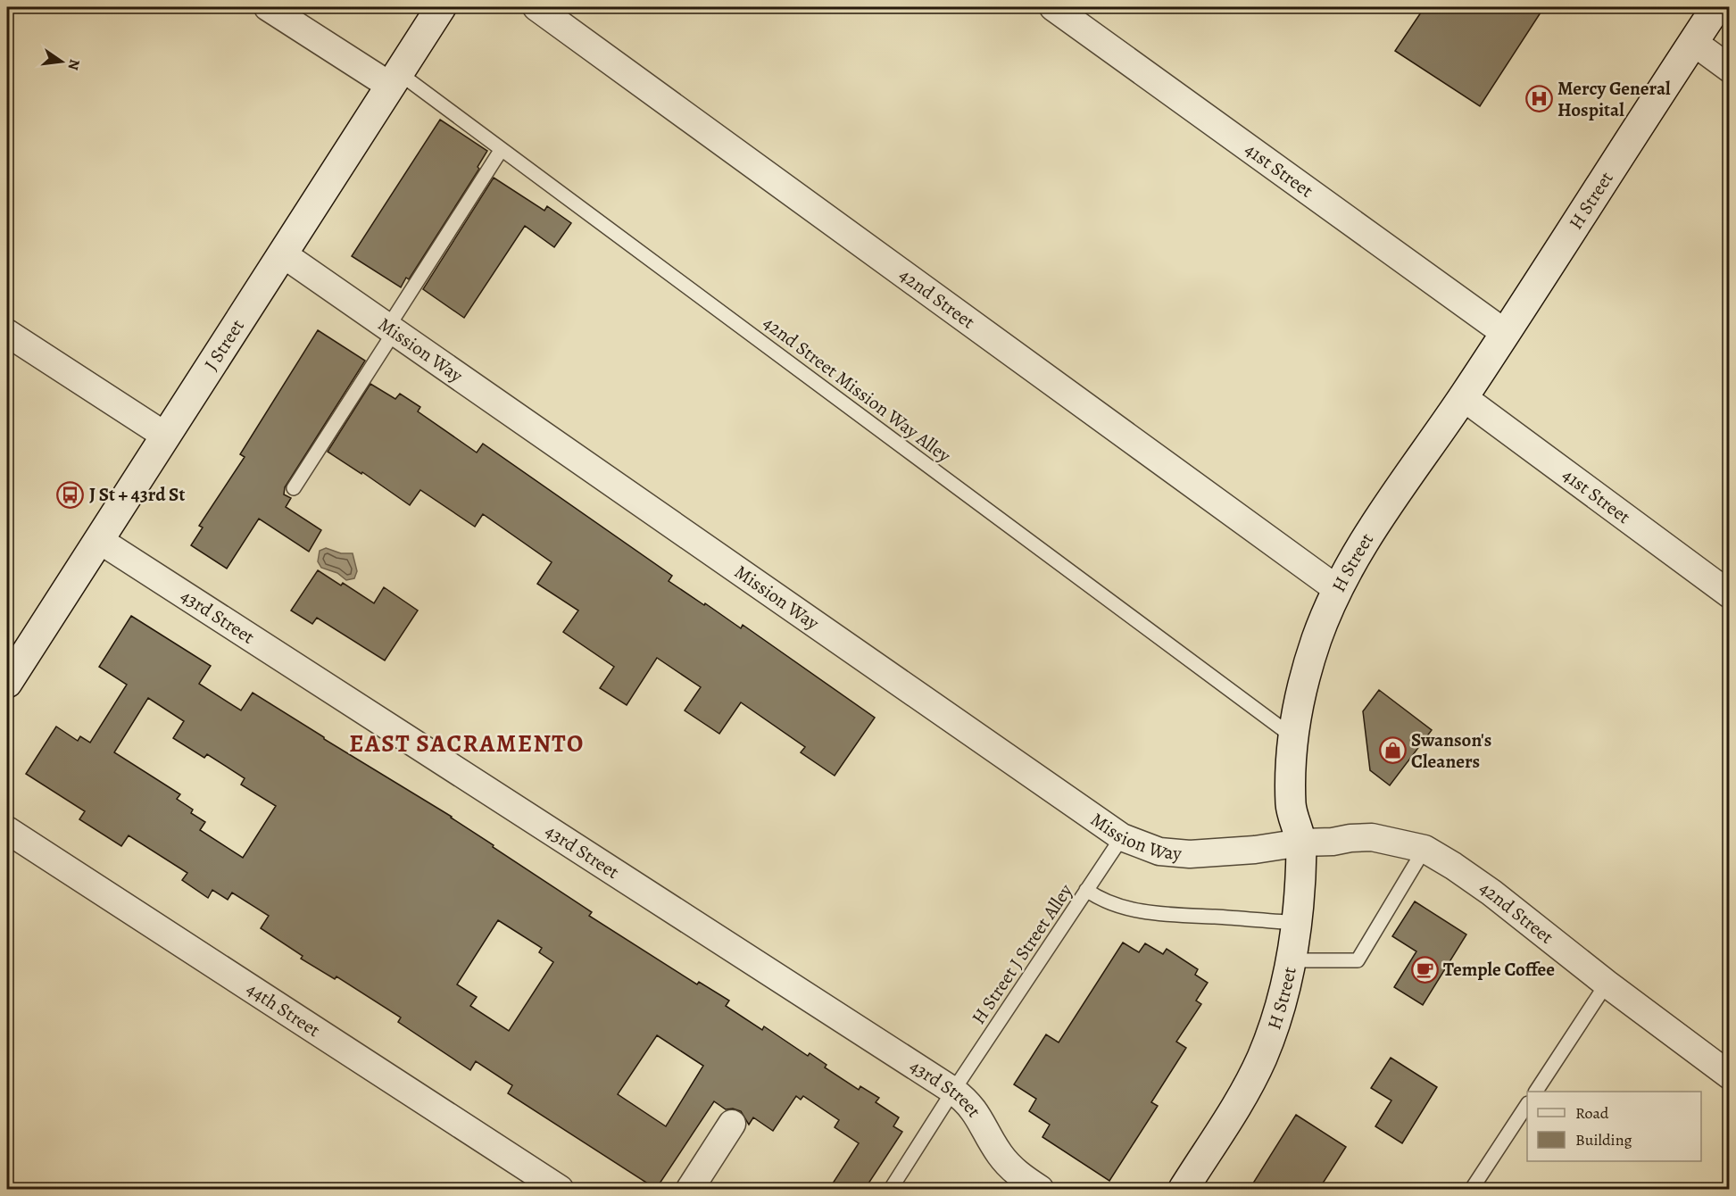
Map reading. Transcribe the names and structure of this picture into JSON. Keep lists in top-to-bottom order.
{
  "streets": {
    "main road": ["H Street", "J Street"],
    "street": [
      "41st Street",
      "42nd Street",
      "Mission Way",
      "43rd Street",
      "44th Street"
    ],
    "lane": ["42nd Street Mission Way Alley", "H Street J Street Alley"]
  },
  "crossings": [
    ["41st Street", "H Street"],
    ["H Street", "42nd Street"],
    ["H Street", "Mission Way"],
    ["H Street", "42nd Street Mission Way Alley"],
    ["42nd Street", "Mission Way"],
    ["J Street", "Mission Way"],
    ["J Street", "42nd Street Mission Way Alley"],
    ["J Street", "43rd Street"],
    ["Mission Way", "H Street J Street Alley"],
    ["43rd Street", "H Street J Street Alley"]
  ],
  "districts": ["EAST SACRAMENTO"],
  "places": {
    "hospital": ["Mercy General Hospital"],
    "bus stop": ["J St + 43rd St"],
    "shop": ["Swanson's Cleaners"],
    "cafe": ["Temple Coffee"]
  },
  "legend": ["Road", "Building"],
  "north": "right"
}
